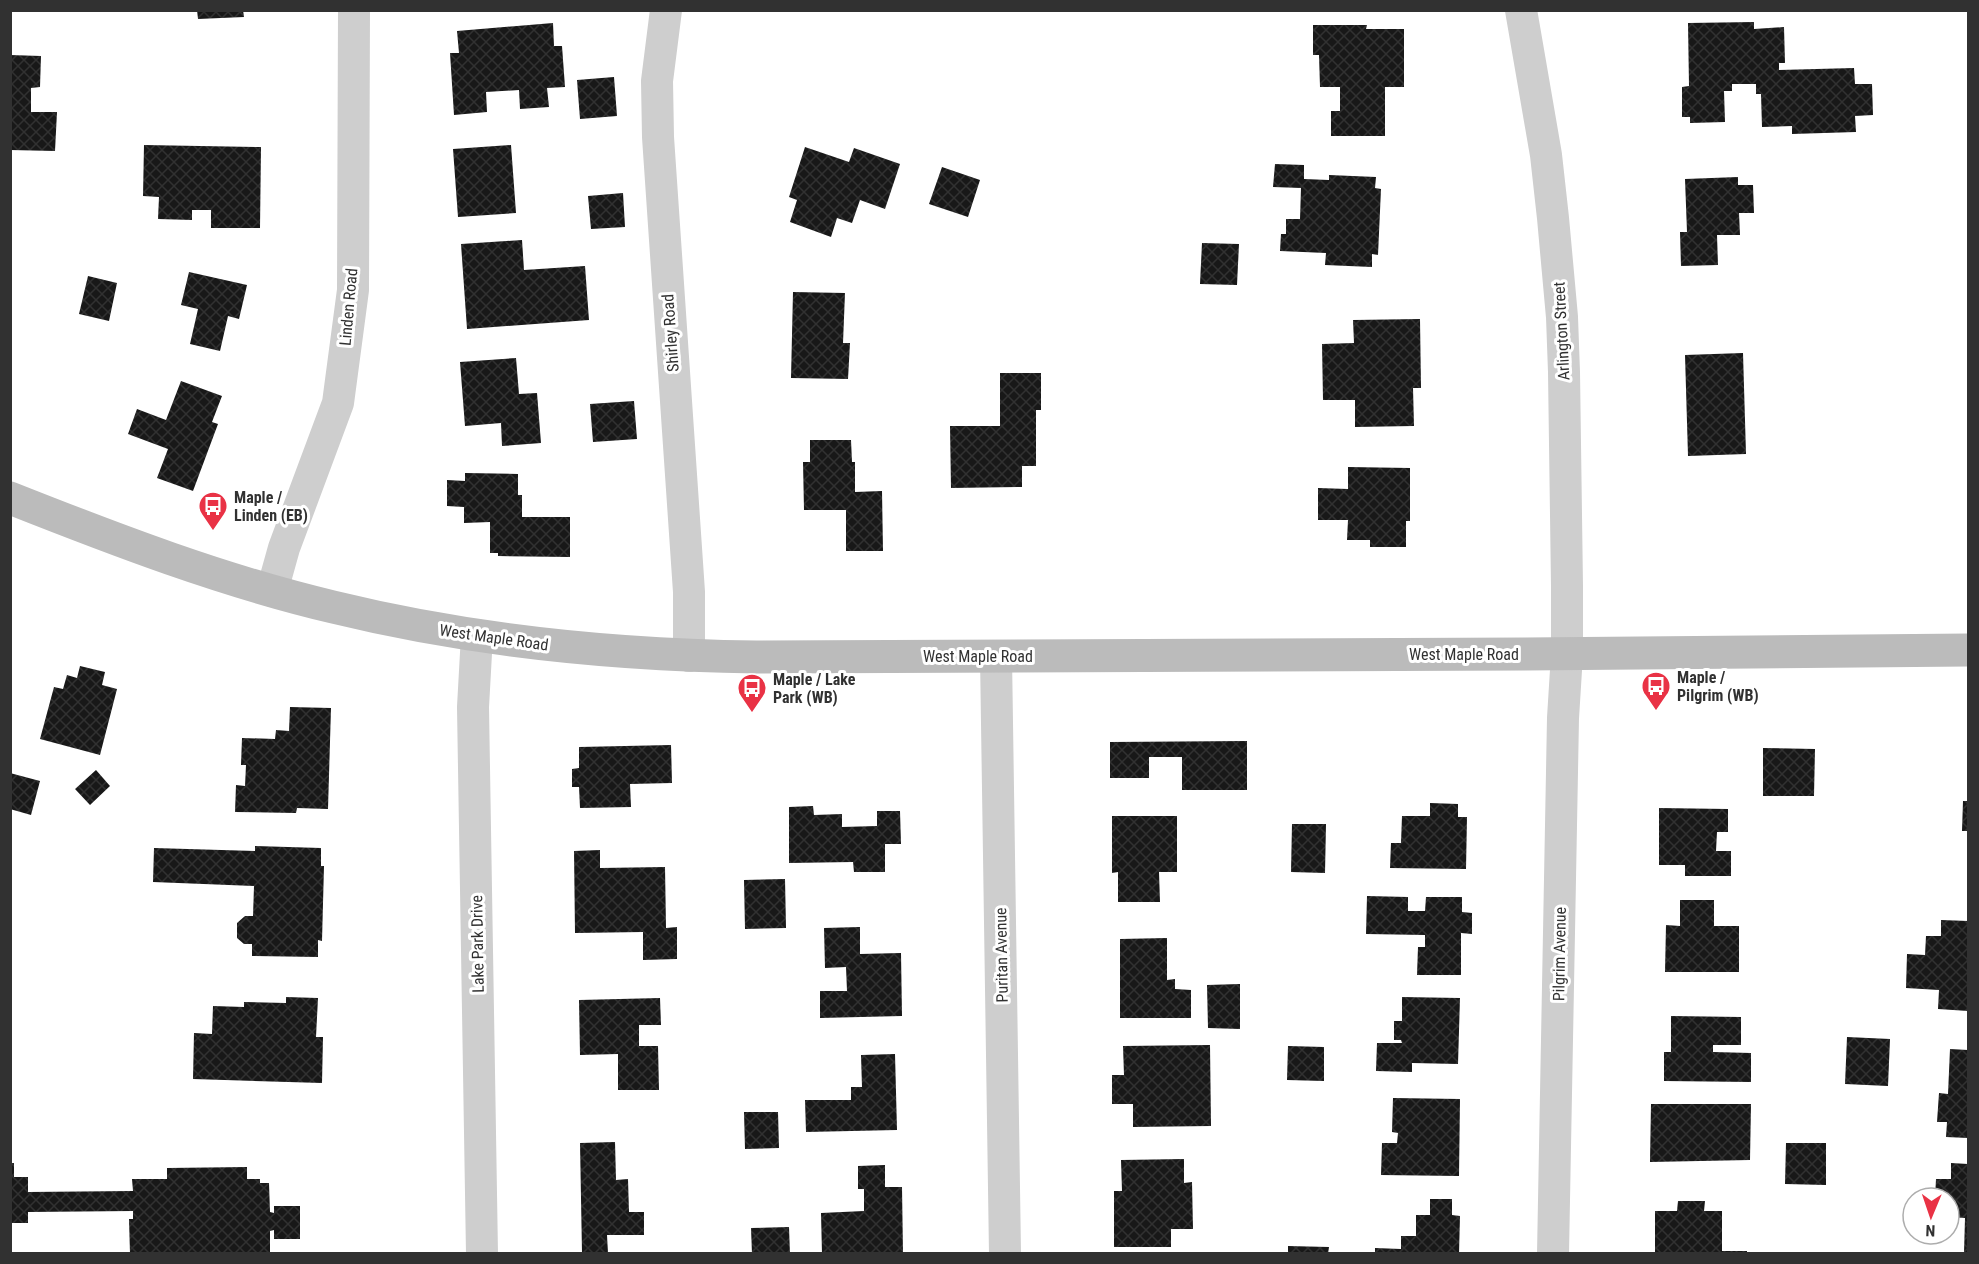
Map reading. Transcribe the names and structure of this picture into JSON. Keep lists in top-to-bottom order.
{
  "streets": {
    "main road": ["West Maple Road"],
    "street": [
      "Linden Road",
      "Arlington Street",
      "Shirley Road",
      "Lake Park Drive",
      "Pilgrim Avenue",
      "Puritan Avenue"
    ]
  },
  "crossings": [
    ["Linden Road", "West Maple Road"],
    ["Arlington Street", "West Maple Road"],
    ["Arlington Street", "Pilgrim Avenue"],
    ["Shirley Road", "West Maple Road"],
    ["West Maple Road", "Lake Park Drive"],
    ["West Maple Road", "Pilgrim Avenue"],
    ["West Maple Road", "Puritan Avenue"]
  ],
  "places": {
    "bus stop": ["Maple / Linden (EB)", "Maple / Pilgrim (WB)", "Maple / Lake Park (WB)"]
  },
  "north": "bottom"
}
